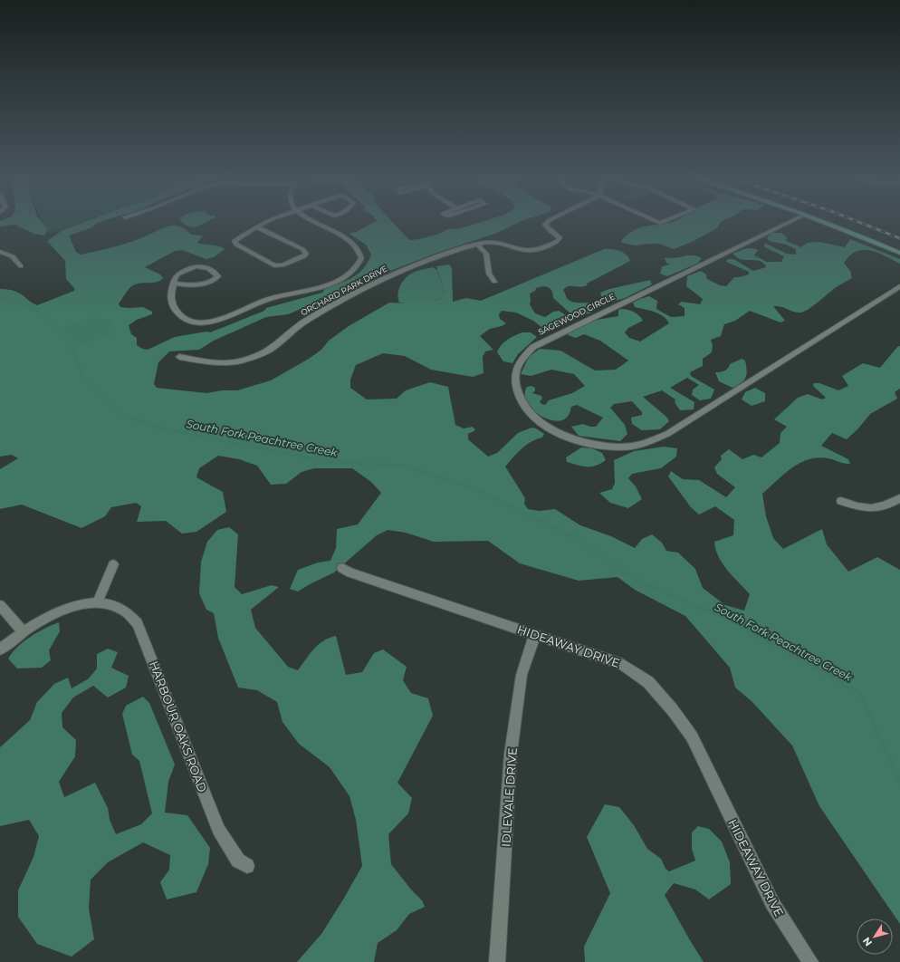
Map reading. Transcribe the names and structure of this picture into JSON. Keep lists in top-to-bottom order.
{
  "streets": {
    "street": [
      "ORCHARD PARK DRIVE",
      "SAGEWOOD CIRCLE",
      "HIDEAWAY DRIVE",
      "HARBOUR OAKS ROAD",
      "IDLEVALE DRIVE"
    ]
  },
  "crossings": [
    ["HIDEAWAY DRIVE", "IDLEVALE DRIVE"]
  ],
  "water": ["South Fork Peachtree Creek"],
  "north": "bottom left"
}
